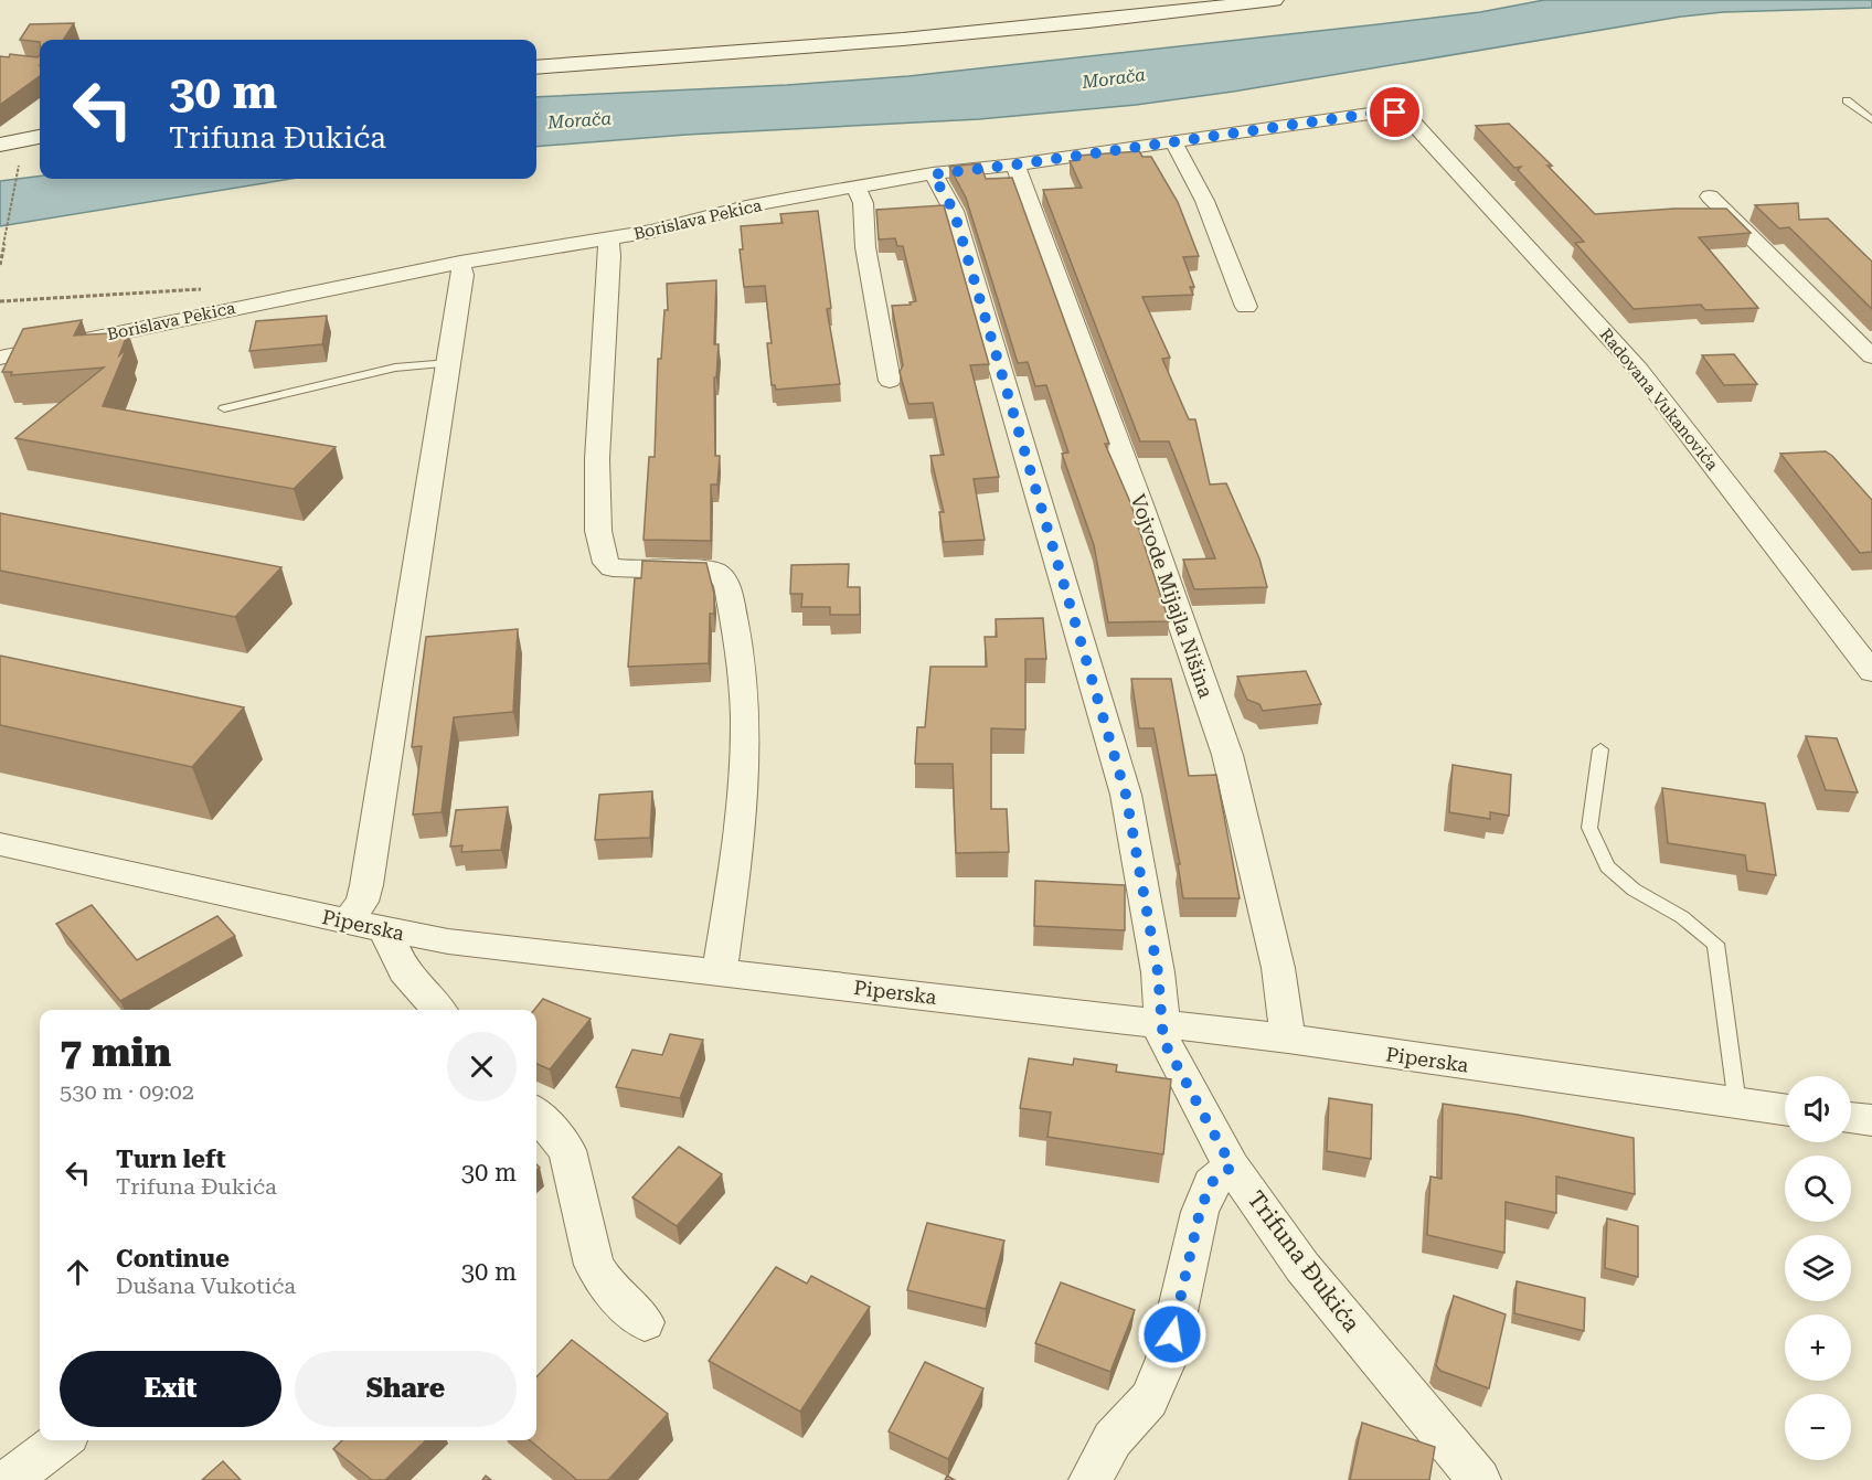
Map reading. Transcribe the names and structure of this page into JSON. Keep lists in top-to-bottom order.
{
  "streets": {
    "street": [
      "Borislava Pekica",
      "Radovana Vukanovića",
      "Vojvode Mijajla Nišina",
      "Piperska",
      "Trifuna Đukića"
    ]
  },
  "crossings": [
    ["Borislava Pekica", "Radovana Vukanovića"],
    ["Borislava Pekica", "Vojvode Mijajla Nišina"],
    ["Borislava Pekica", "Trifuna Đukića"],
    ["Vojvode Mijajla Nišina", "Piperska"],
    ["Piperska", "Trifuna Đukića"]
  ],
  "water": ["Morača"],
  "page": {
    "turn": ["30 m", "Trifuna Đukića"],
    "heading": ["7 min", "530 m · 09:02"],
    "map_buttons": ["+", "−"],
    "list": [
      {
        "name": "Turn left",
        "note": "Trifuna Đukića",
        "value": "30 m"
      },
      {
        "name": "Continue",
        "note": "Dušana Vukotića",
        "value": "30 m"
      }
    ],
    "buttons": ["Exit", "Share"]
  }
}
